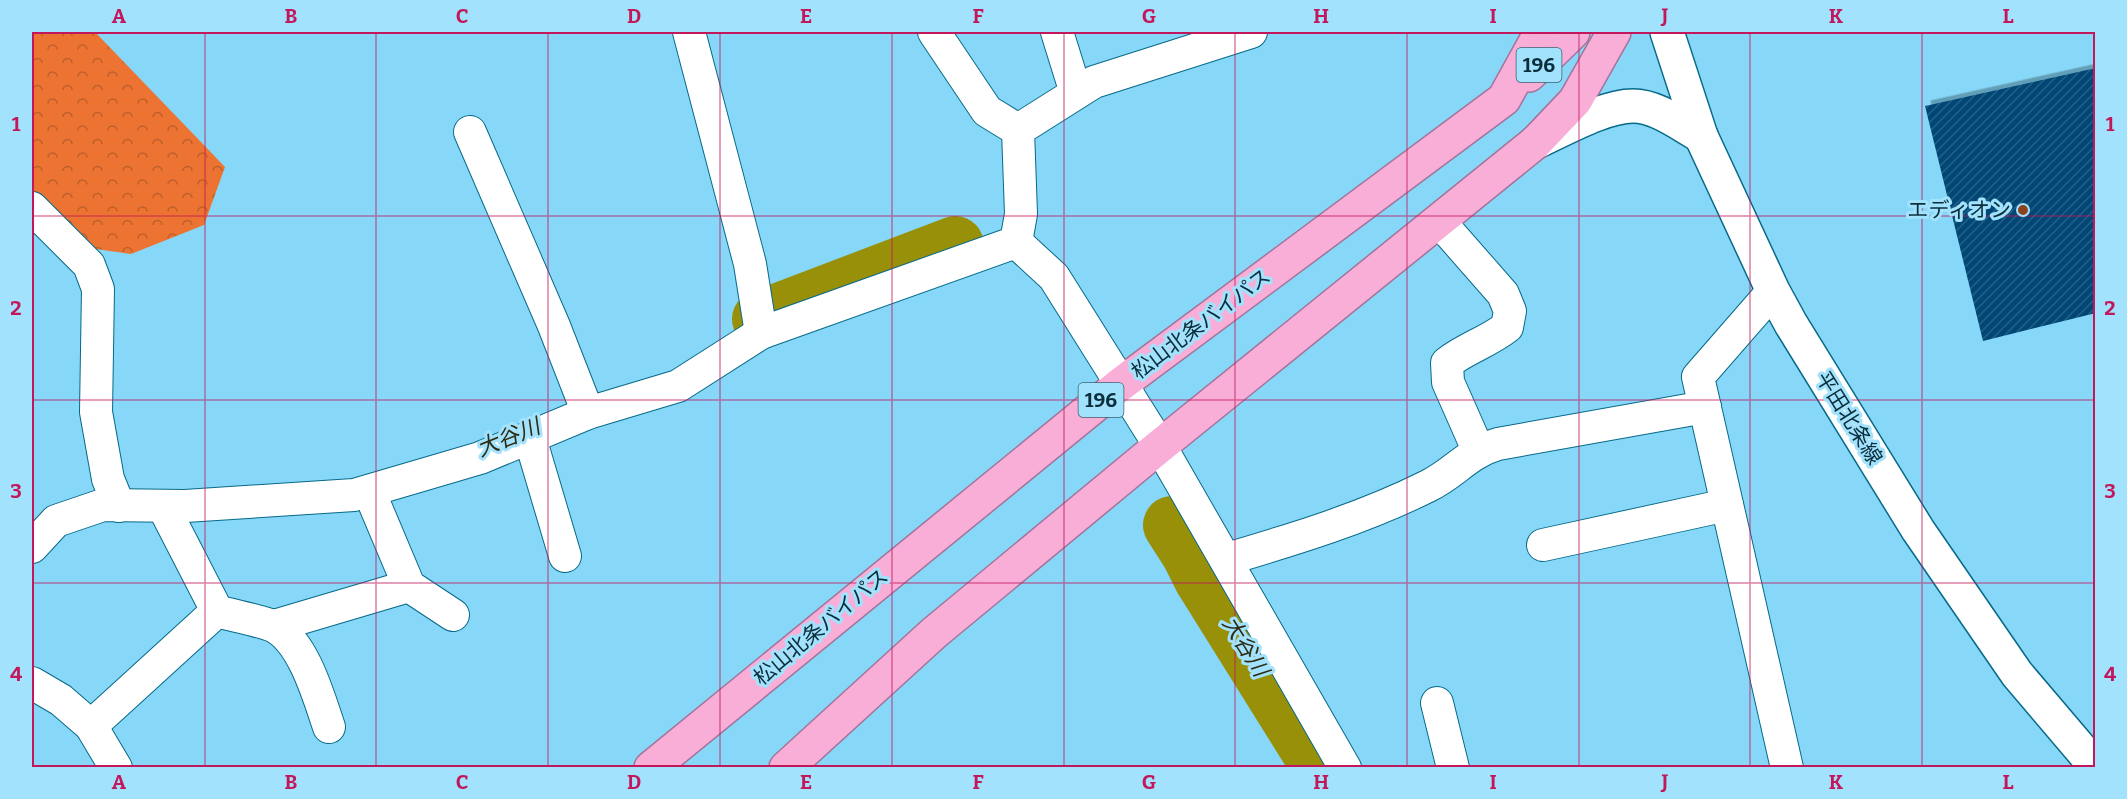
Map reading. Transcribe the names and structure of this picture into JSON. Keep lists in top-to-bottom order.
{
  "streets": {
    "highway": ["196", "松山北条バイパス"],
    "main road": ["平田北条線"]
  },
  "crossings": [
    ["196", "松山北条バイパス"]
  ],
  "water": ["大谷川"],
  "places": ["エディオン"],
  "grid": {
    "columns": [
      "A",
      "B",
      "C",
      "D",
      "E",
      "F",
      "G",
      "H",
      "I",
      "J",
      "K",
      "L"
    ],
    "rows": [
      "1",
      "2",
      "3",
      "4"
    ]
  }
}
